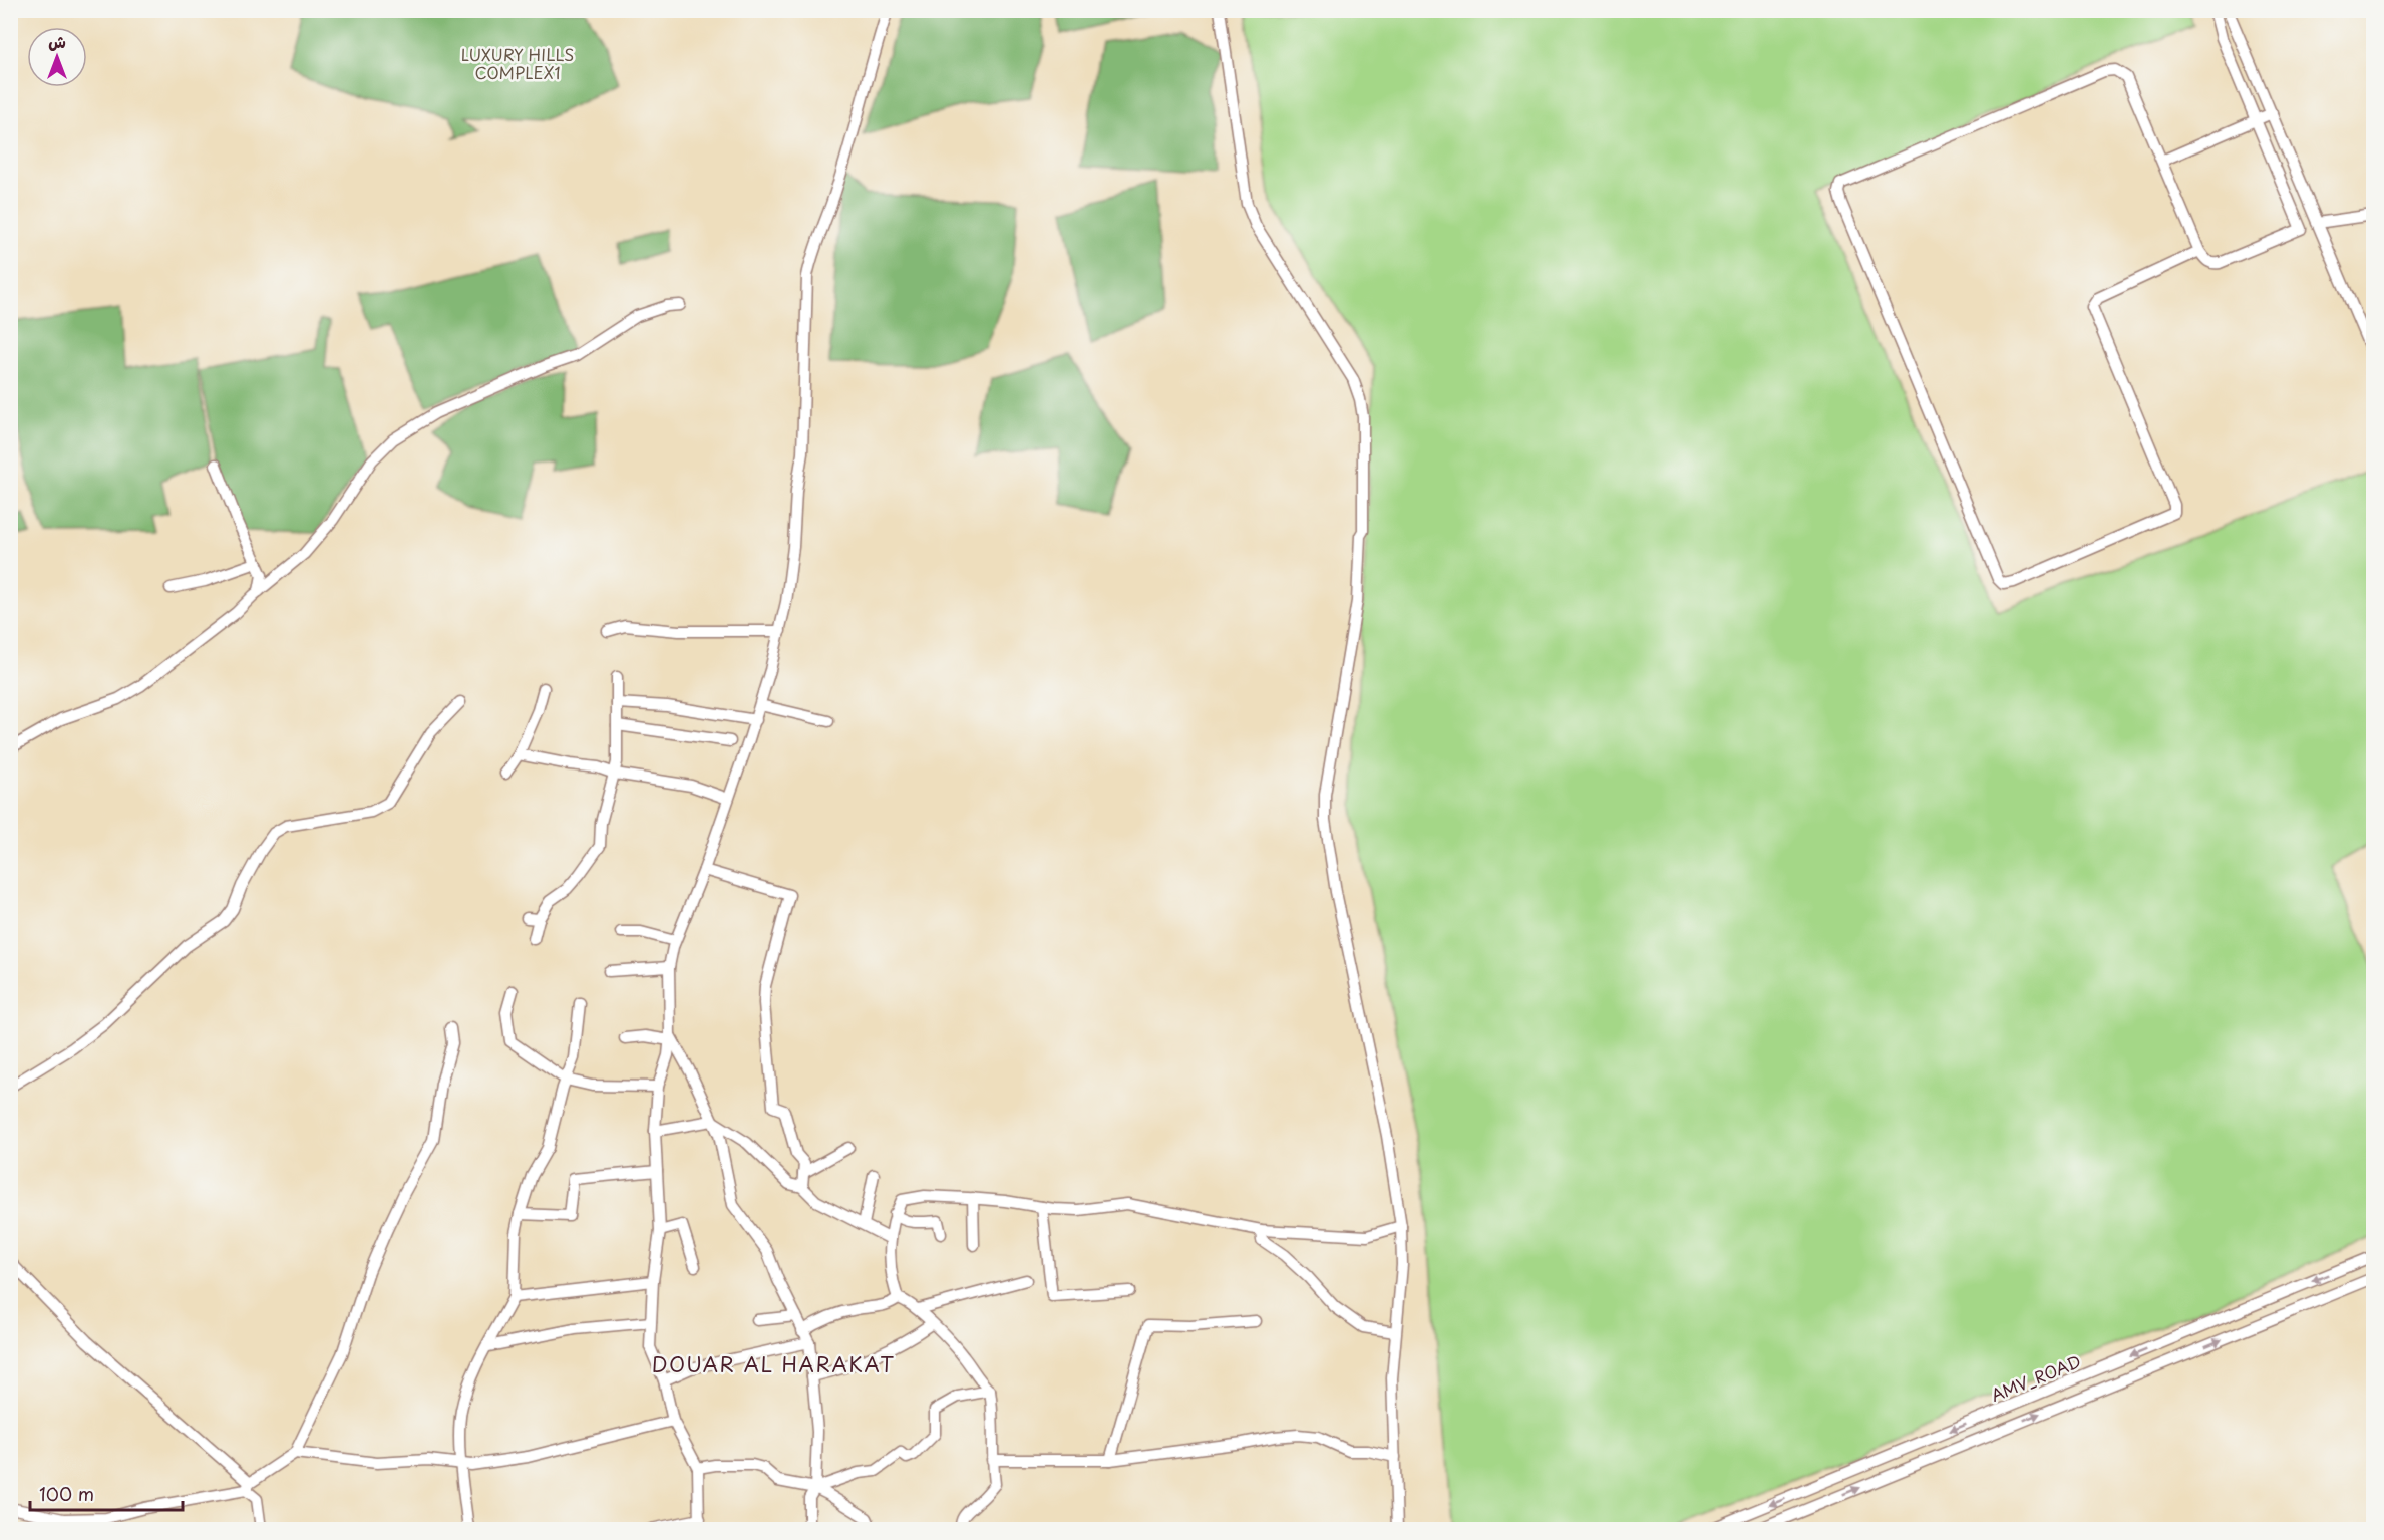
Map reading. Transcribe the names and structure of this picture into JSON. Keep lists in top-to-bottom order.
{
  "streets": {
    "street": ["AMV_ROAD"]
  },
  "districts": ["DOUAR AL HARAKAT"],
  "parks": ["LUXURY HILLS COMPLEX1"],
  "scale_bar": "100 m",
  "north": "top"
}
